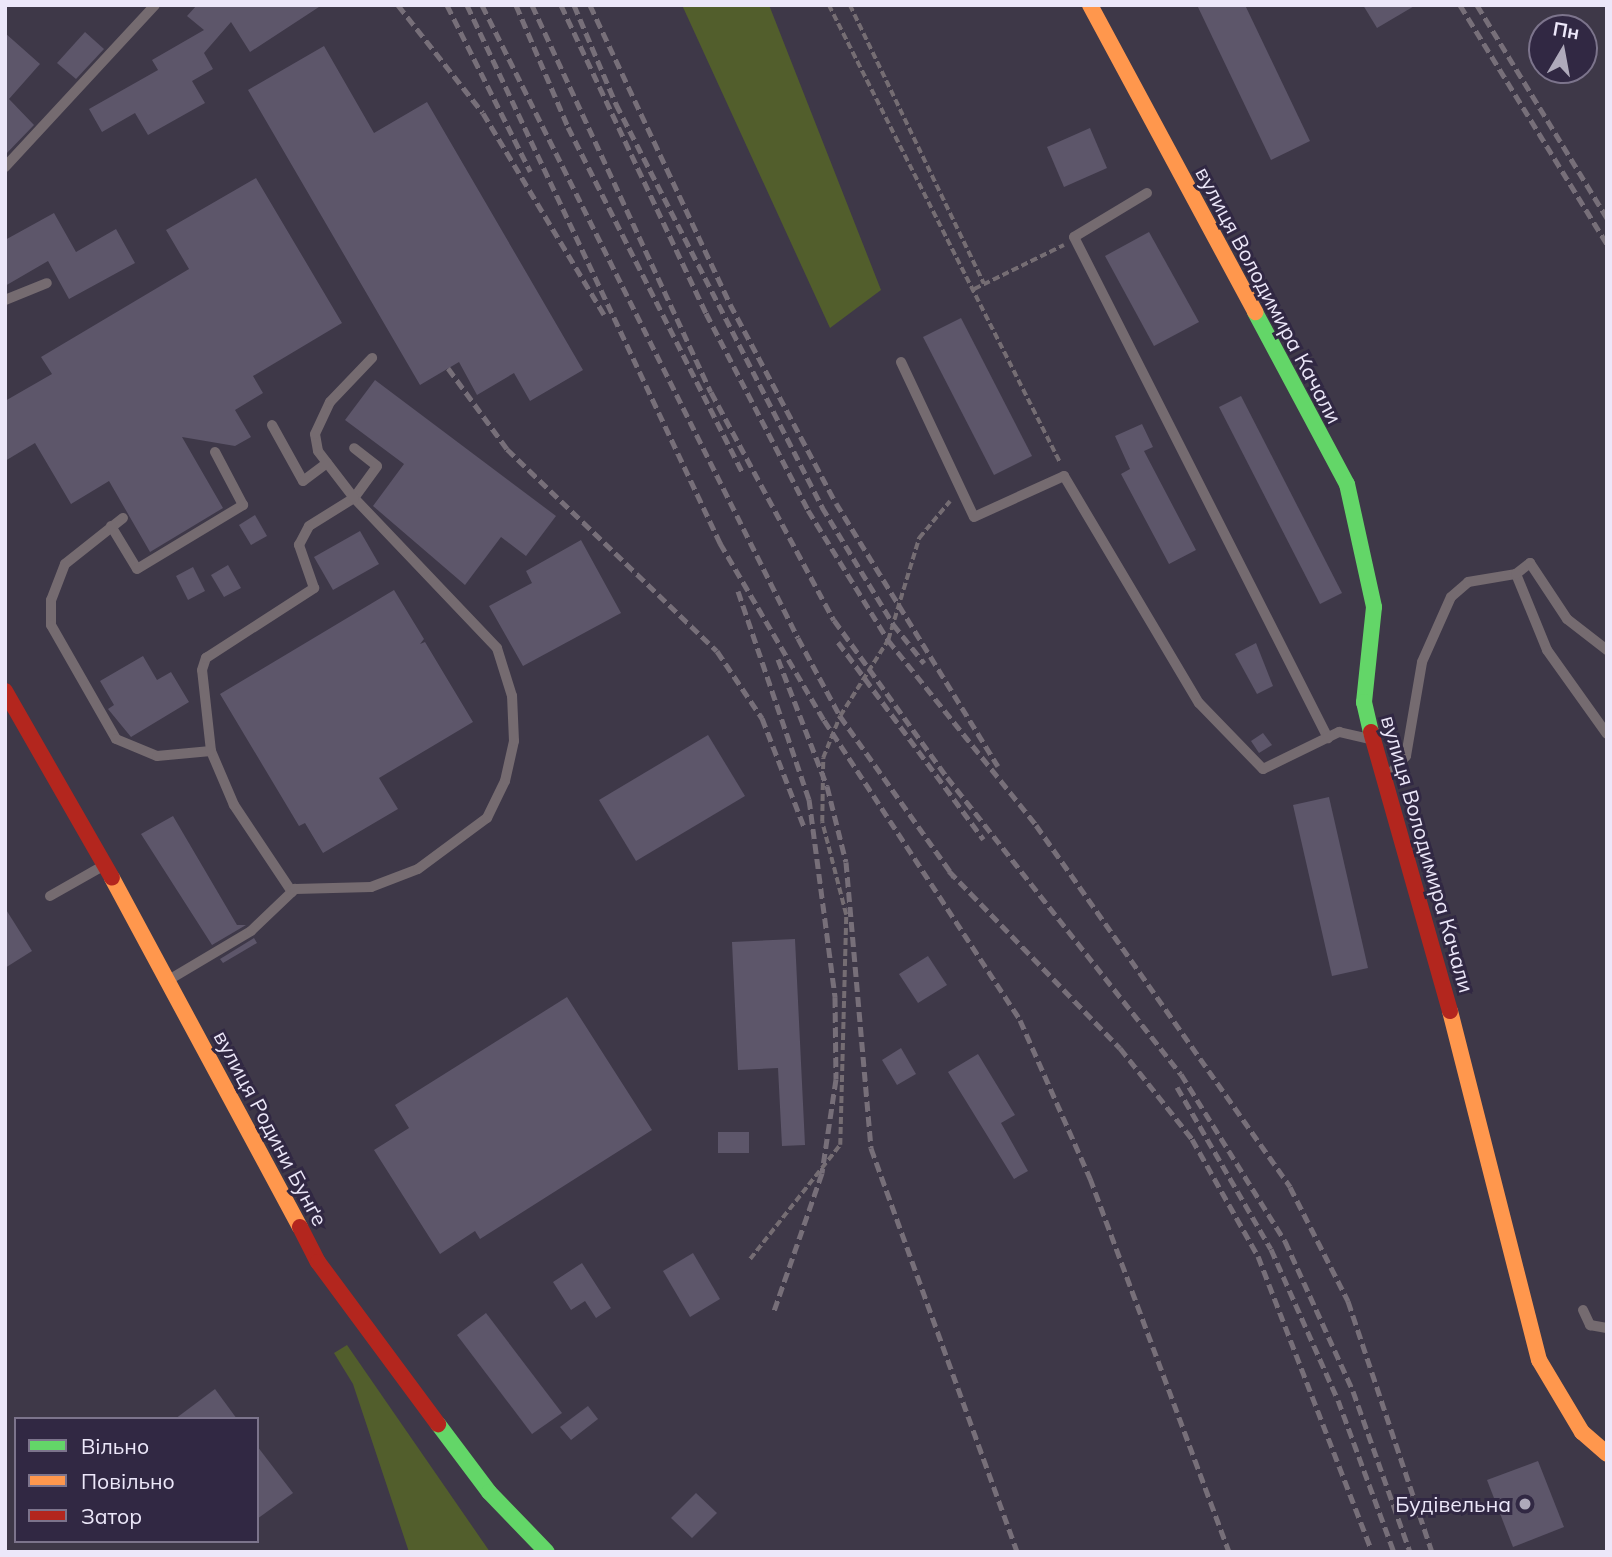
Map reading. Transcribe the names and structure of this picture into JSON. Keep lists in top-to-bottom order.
{
  "streets": {
    "street": ["вулиця Володимира Качали", "вулиця Родини Бунґе"]
  },
  "places": ["Будівельна"],
  "legend": ["Вільно", "Повільно", "Затор"],
  "north": "top"
}
